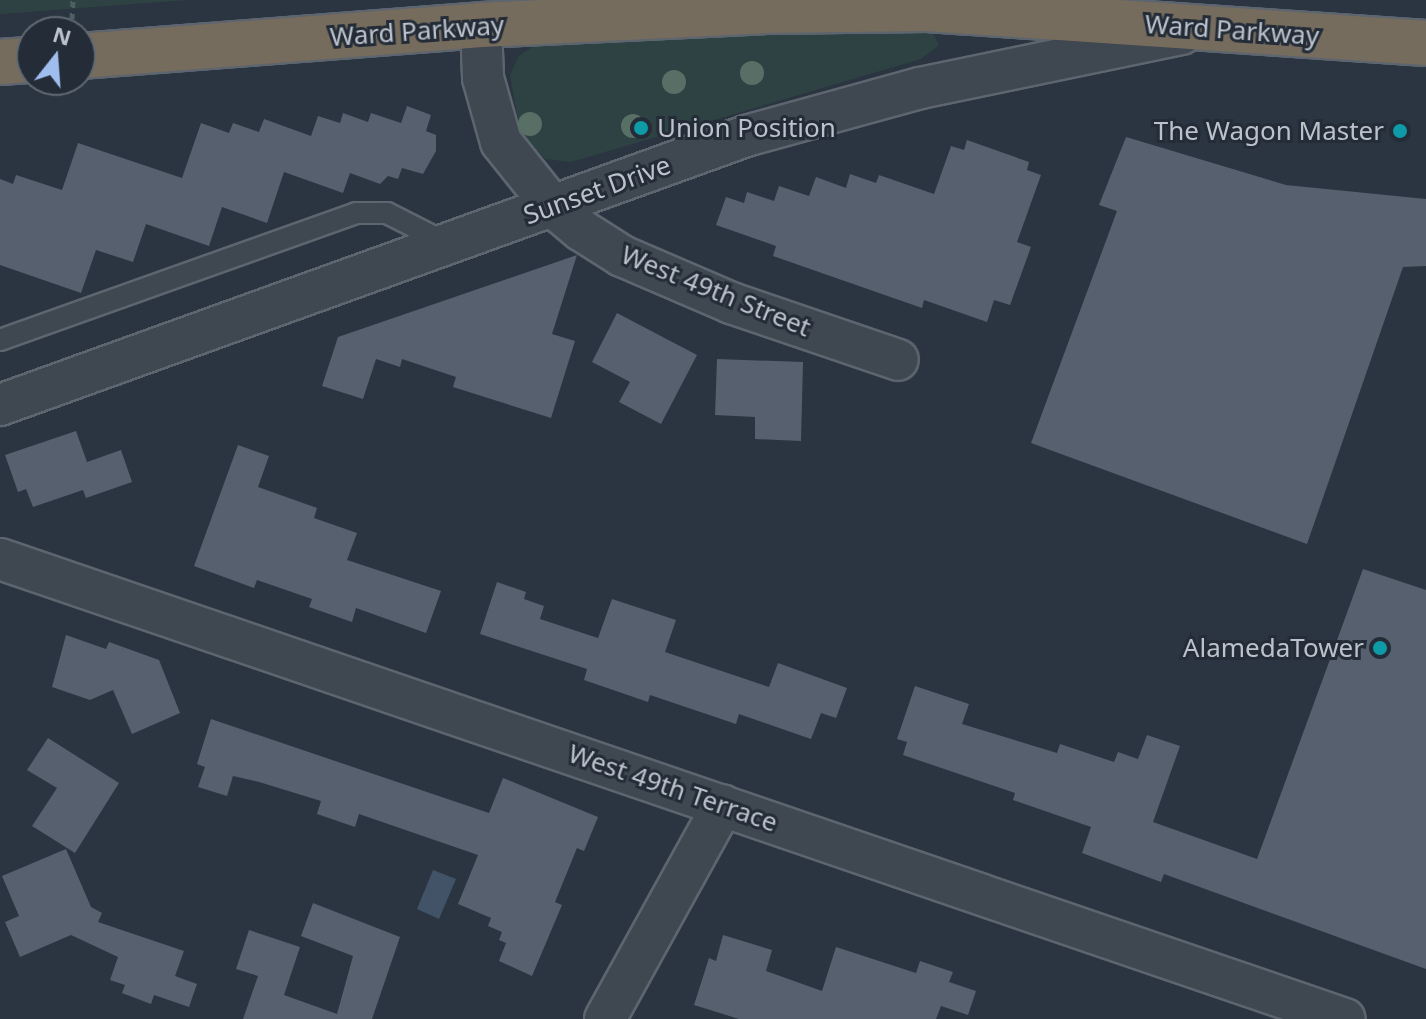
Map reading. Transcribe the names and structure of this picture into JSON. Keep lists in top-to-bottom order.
{
  "streets": {
    "highway": ["Ward Parkway"],
    "street": ["Sunset Drive", "West 49th Street", "West 49th Terrace"]
  },
  "crossings": [
    ["Ward Parkway", "Sunset Drive"],
    ["Ward Parkway", "West 49th Street"],
    ["Sunset Drive", "West 49th Street"]
  ],
  "places": ["Union Position", "The Wagon Master", "AlamedaTower"],
  "north": "top"
}
